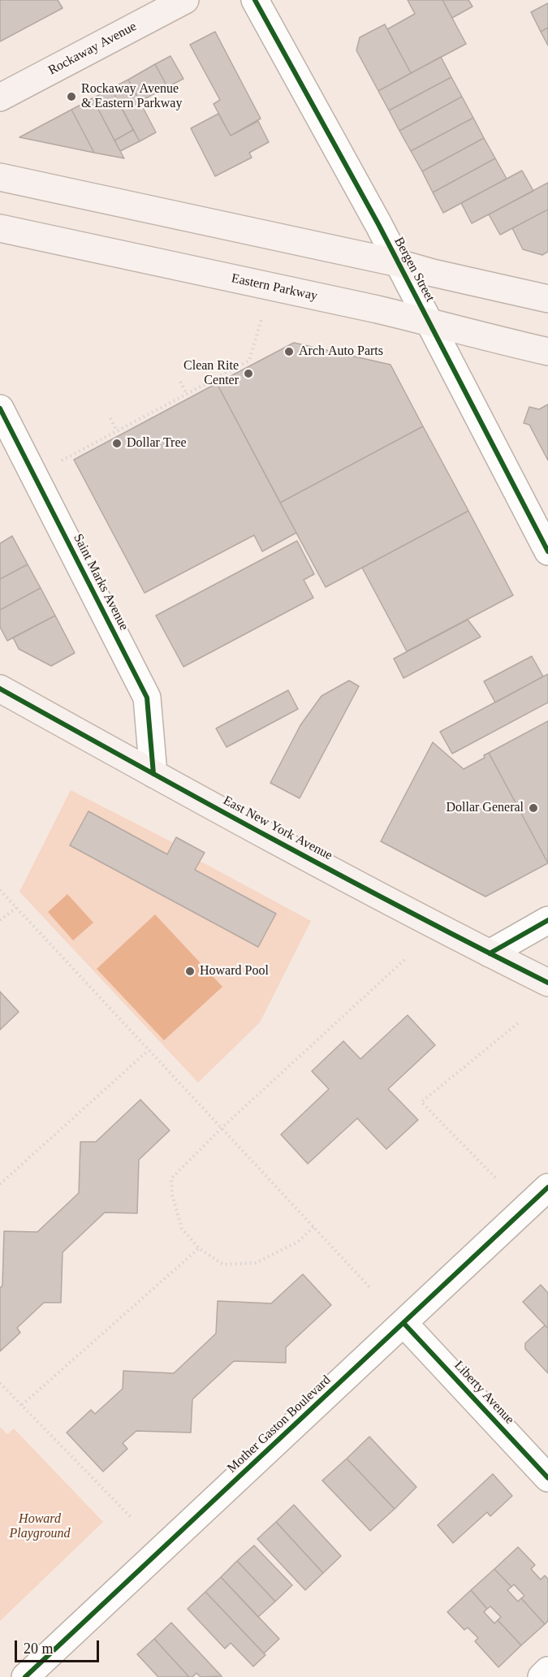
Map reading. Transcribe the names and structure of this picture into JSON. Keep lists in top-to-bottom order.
{
  "streets": {
    "main road": ["Rockaway Avenue", "Eastern Parkway", "East New York Avenue"],
    "street": [
      "Bergen Street",
      "Saint Marks Avenue",
      "Liberty Avenue",
      "Mother Gaston Boulevard"
    ]
  },
  "crossings": [
    ["Bergen Street", "Eastern Parkway"],
    ["Saint Marks Avenue", "East New York Avenue"],
    ["Liberty Avenue", "Mother Gaston Boulevard"]
  ],
  "parks": ["Howard Playground"],
  "places": [
    "Rockaway Avenue & Eastern Parkway",
    "Arch Auto Parts",
    "Clean Rite Center",
    "Dollar Tree",
    "Dollar General",
    "Howard Pool"
  ],
  "scale_bar": "20 m"
}
